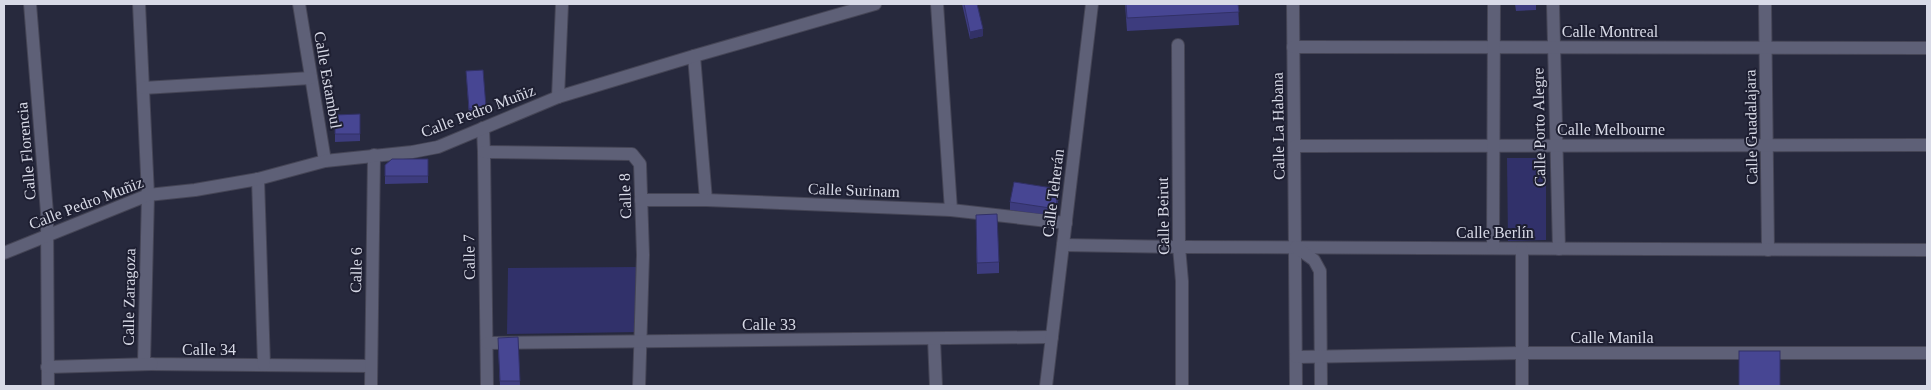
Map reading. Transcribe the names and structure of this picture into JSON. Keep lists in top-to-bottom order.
{
  "streets": {
    "street": [
      "Calle Montreal",
      "Calle Estambul",
      "Calle Pedro Muñiz",
      "Calle La Habana",
      "Calle Porto Alegre",
      "Calle Guadalajara",
      "Calle Melbourne",
      "Calle Florencia",
      "Calle Surinam",
      "Calle Teherán",
      "Calle 8",
      "Calle Beirut",
      "Calle Berlín",
      "Calle 7",
      "Calle 6",
      "Calle Zaragoza",
      "Calle 33",
      "Calle Manila",
      "Calle 34"
    ]
  },
  "crossings": [
    ["Calle Montreal", "Calle La Habana"],
    ["Calle Montreal", "Calle Porto Alegre"],
    ["Calle Montreal", "Calle Guadalajara"],
    ["Calle Estambul", "Calle Pedro Muñiz"],
    ["Calle Pedro Muñiz", "Calle Florencia"],
    ["Calle Pedro Muñiz", "Calle 7"],
    ["Calle Pedro Muñiz", "Calle 6"],
    ["Calle Pedro Muñiz", "Calle Zaragoza"],
    ["Calle La Habana", "Calle Melbourne"],
    ["Calle La Habana", "Calle Berlín"],
    ["Calle La Habana", "Calle Manila"],
    ["Calle Porto Alegre", "Calle Melbourne"],
    ["Calle Porto Alegre", "Calle Berlín"],
    ["Calle Guadalajara", "Calle Melbourne"],
    ["Calle Guadalajara", "Calle Berlín"],
    ["Calle Florencia", "Calle 34"],
    ["Calle Surinam", "Calle Teherán"],
    ["Calle Surinam", "Calle 8"],
    ["Calle Teherán", "Calle Berlín"],
    ["Calle Teherán", "Calle 33"],
    ["Calle 8", "Calle 7"],
    ["Calle 8", "Calle 33"],
    ["Calle Beirut", "Calle Berlín"],
    ["Calle 7", "Calle 33"],
    ["Calle 6", "Calle Zaragoza"],
    ["Calle 6", "Calle 34"],
    ["Calle Zaragoza", "Calle 34"]
  ]
}
